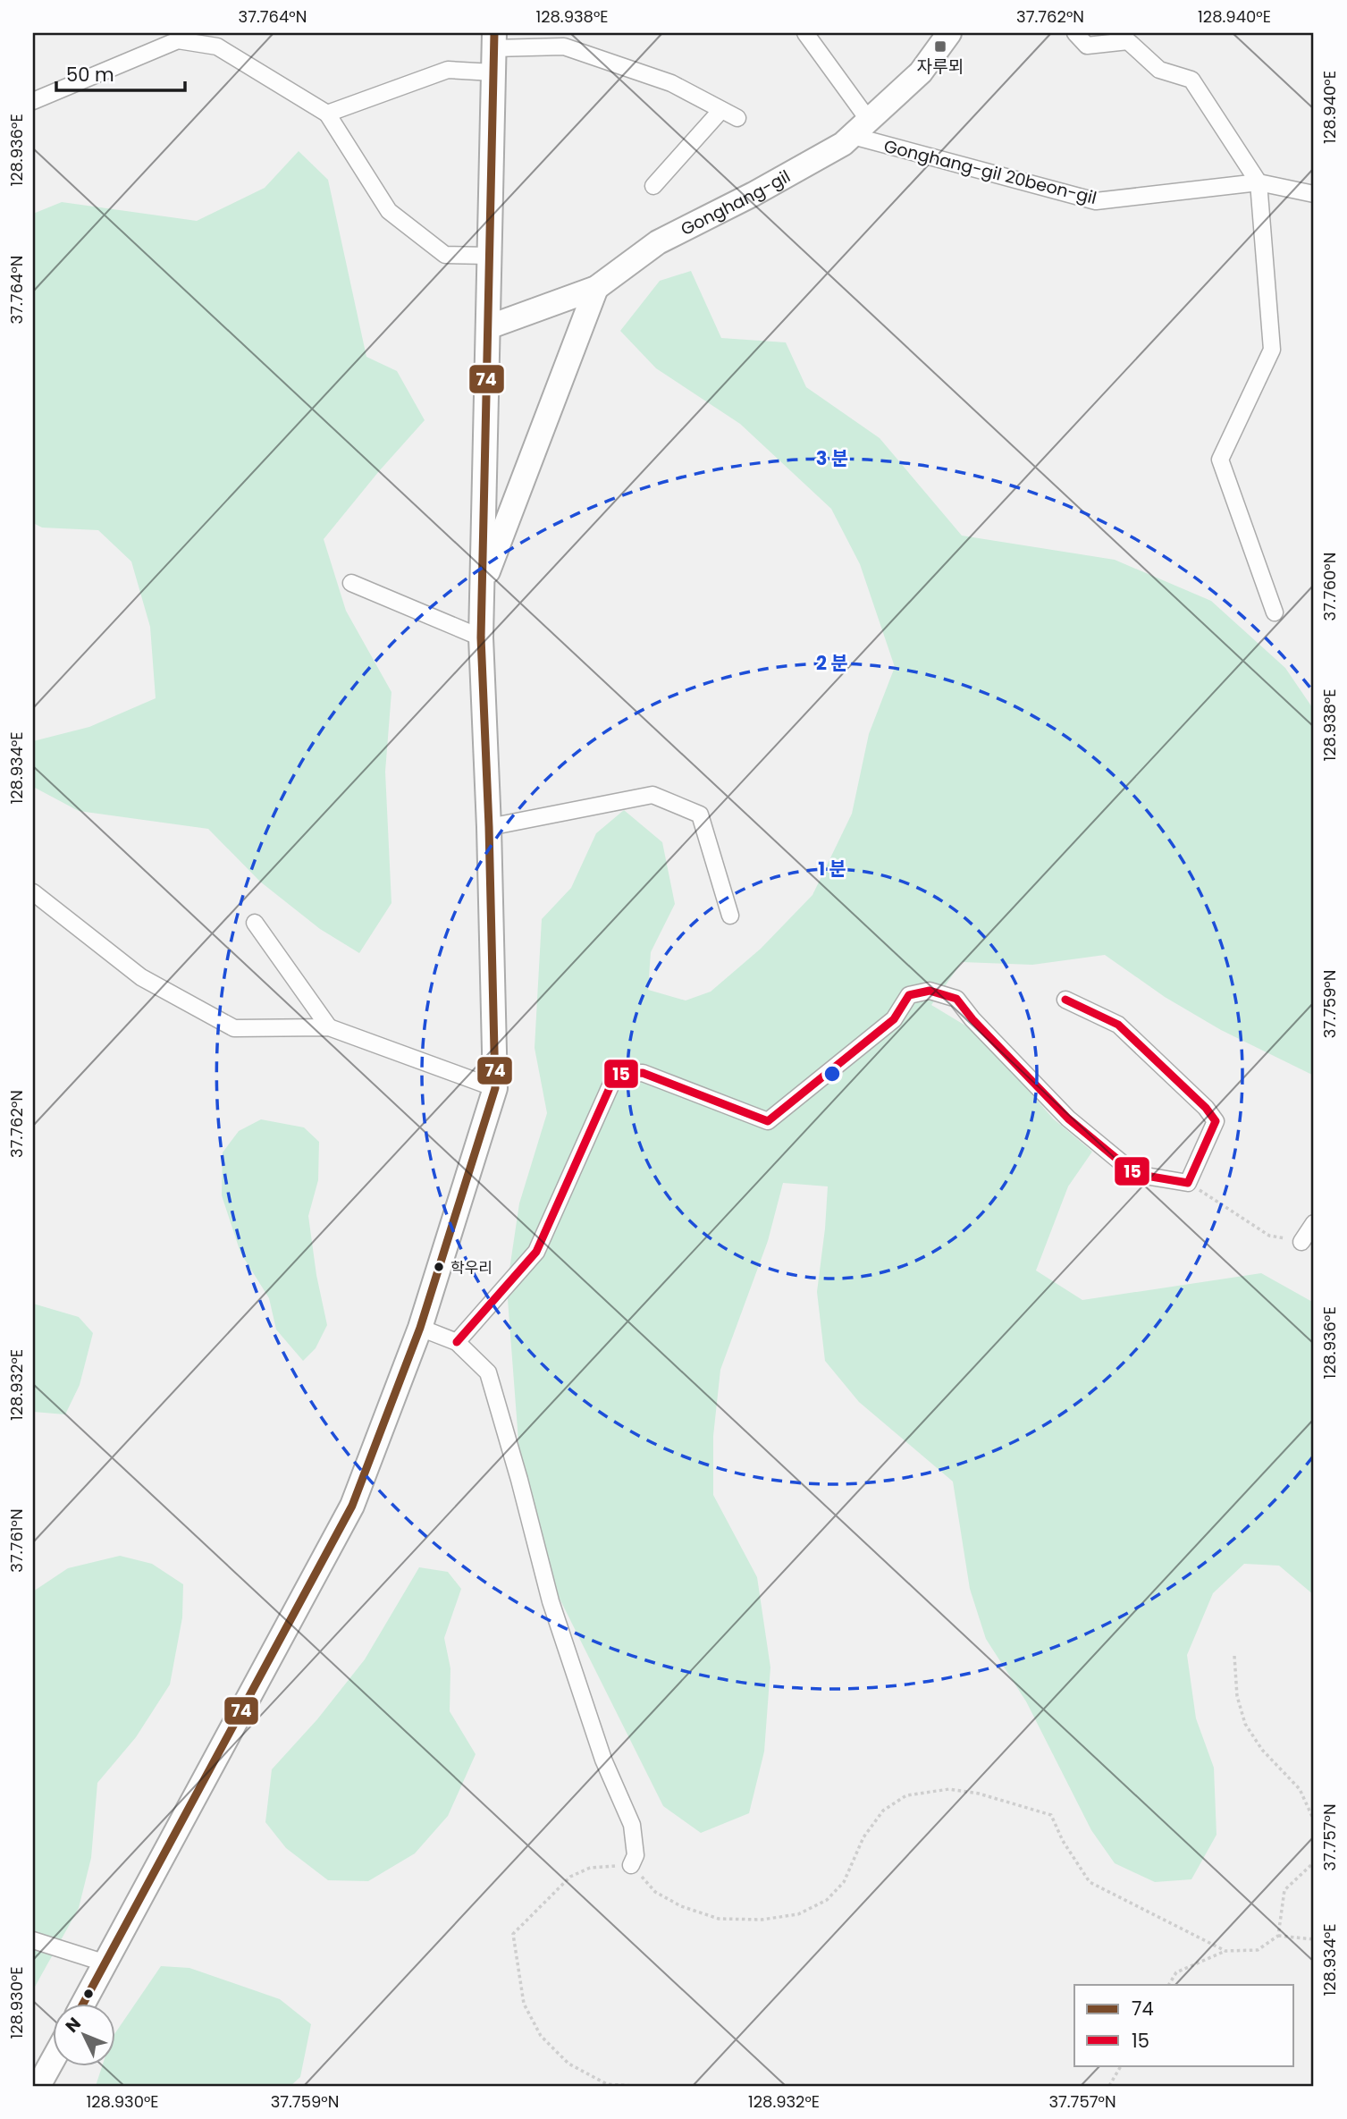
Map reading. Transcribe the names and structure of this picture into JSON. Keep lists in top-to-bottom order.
{
  "streets": {
    "street": ["Gonghang-gil 20beon-gil", "Gonghang-gil"]
  },
  "crossings": [
    ["Gonghang-gil 20beon-gil", "Gonghang-gil"]
  ],
  "places": {
    "transit": ["자루뫼"],
    "other": ["학우리"]
  },
  "lines": ["transit line 74", "transit line 15"],
  "legend": ["74", "15"],
  "scale_bar": "50 m",
  "north": "top left",
  "coordinates": [
    "37.764°N",
    "128.938°E",
    "37.762°N",
    "128.940°E",
    "128.936°E",
    "37.760°N",
    "128.934°E",
    "37.759°N",
    "128.932°E",
    "37.761°N",
    "37.757°N",
    "128.930°E"
  ],
  "rings": ["3 분", "2 분", "1 분"]
}
